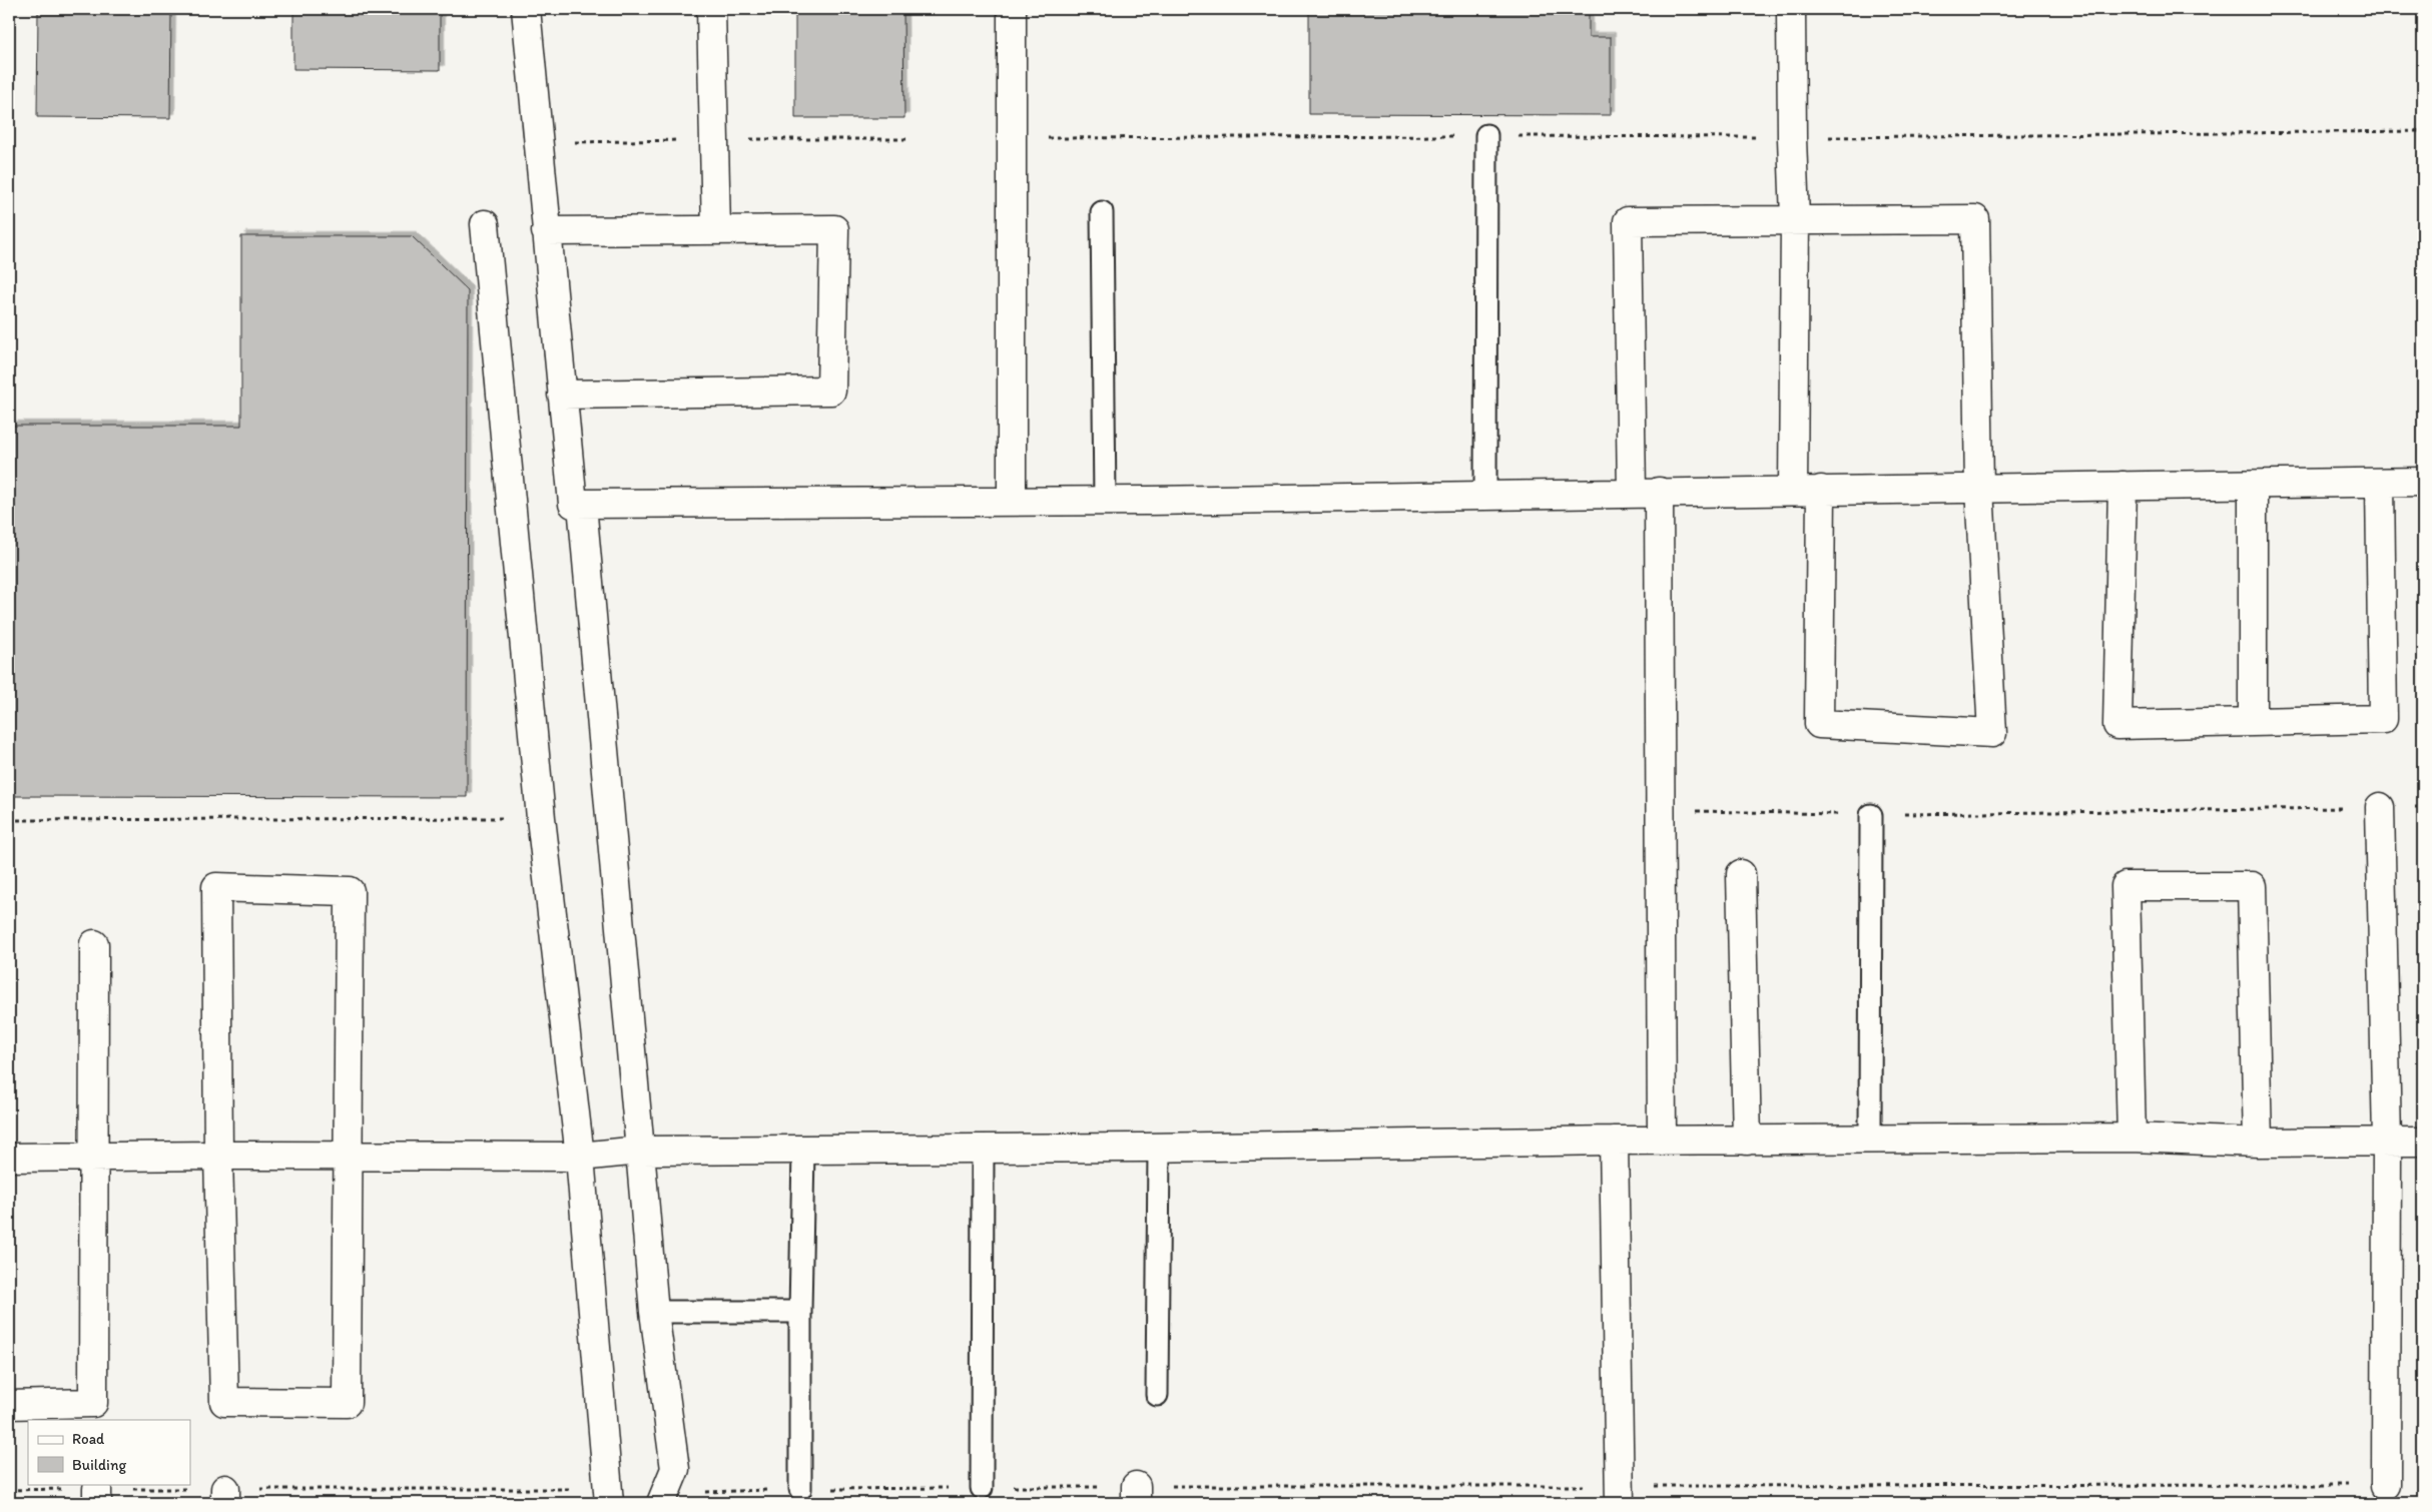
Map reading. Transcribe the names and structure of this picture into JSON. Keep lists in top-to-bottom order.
{
  "legend": ["Road", "Building"]
}
